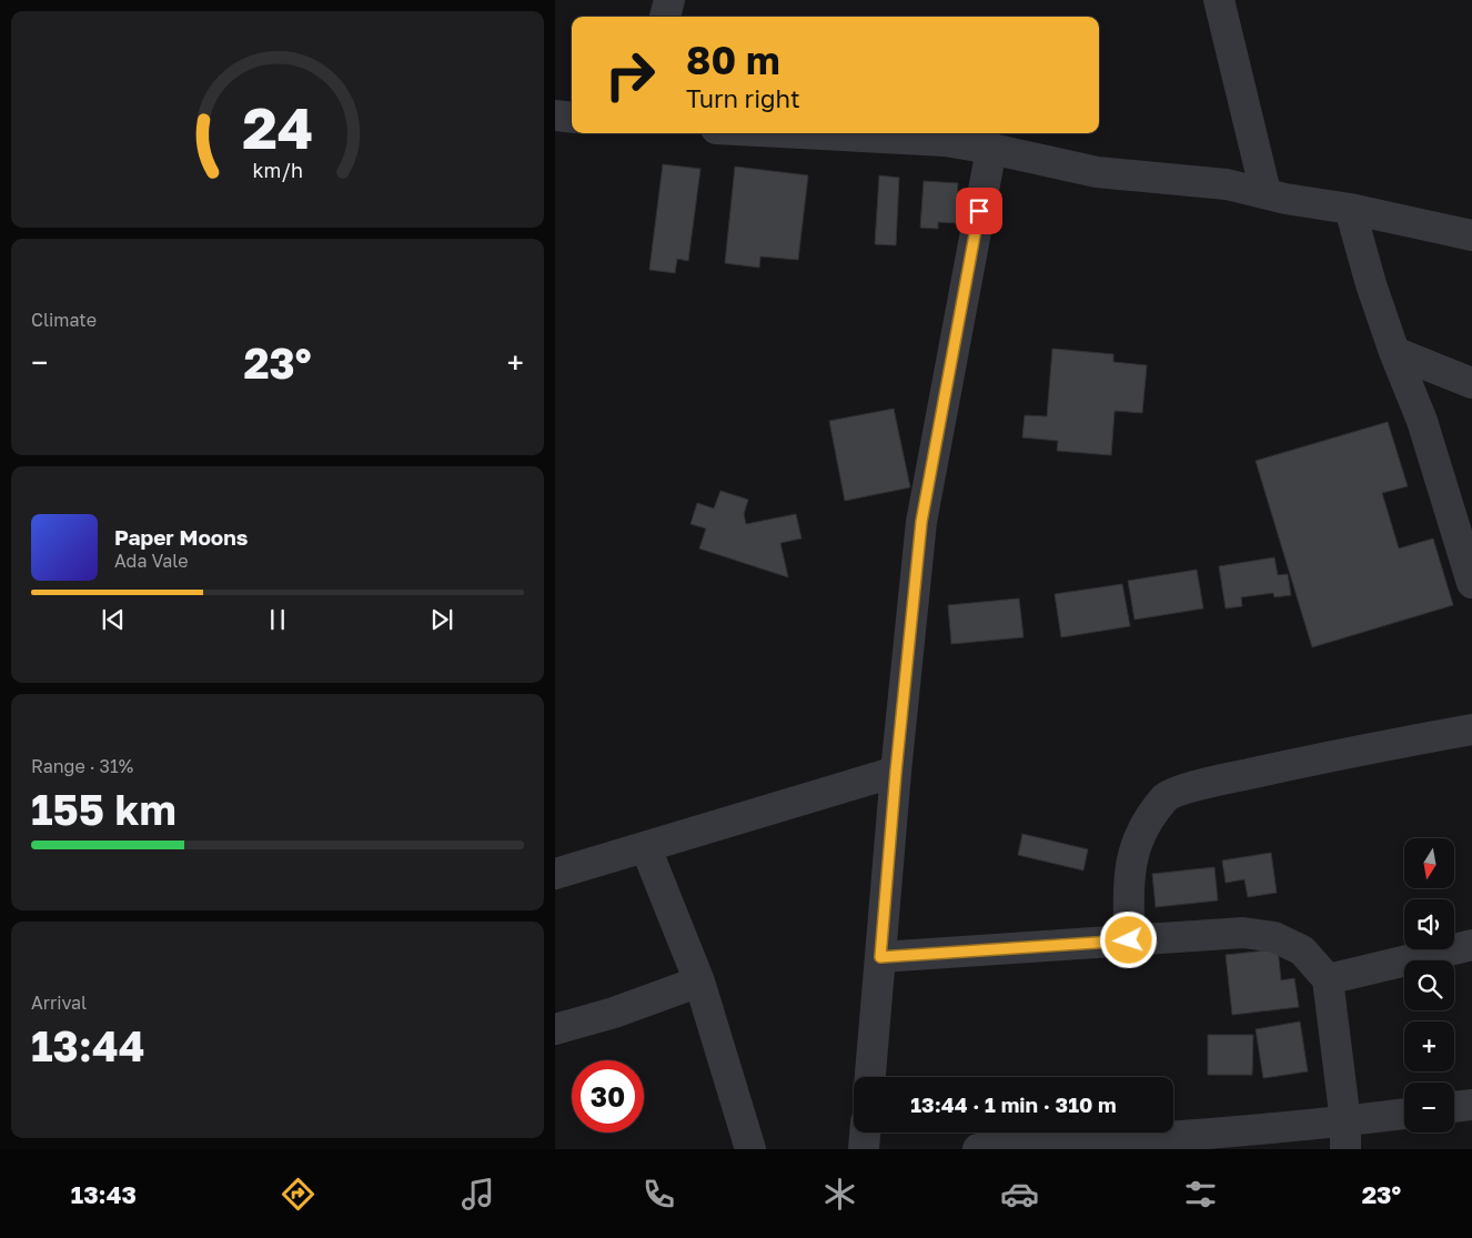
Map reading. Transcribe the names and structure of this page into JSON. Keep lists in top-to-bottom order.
{
  "north": "bottom",
  "page": {
    "turn": ["80 m", "Turn right"],
    "tile": [
      "Climate",
      ["Range · 31%", "155 km"],
      ["Arrival", "13:44"]
    ],
    "heat": ["−", "23°", "+"],
    "song": ["Paper Moons", "Ada Vale"],
    "map_buttons": ["+", "−"],
    "limit": "30",
    "trip": "13:44 · 1 min · 310 m",
    "tabs": ["13:43", "23°"],
    "gauge": ["24", "km/h"]
  }
}
